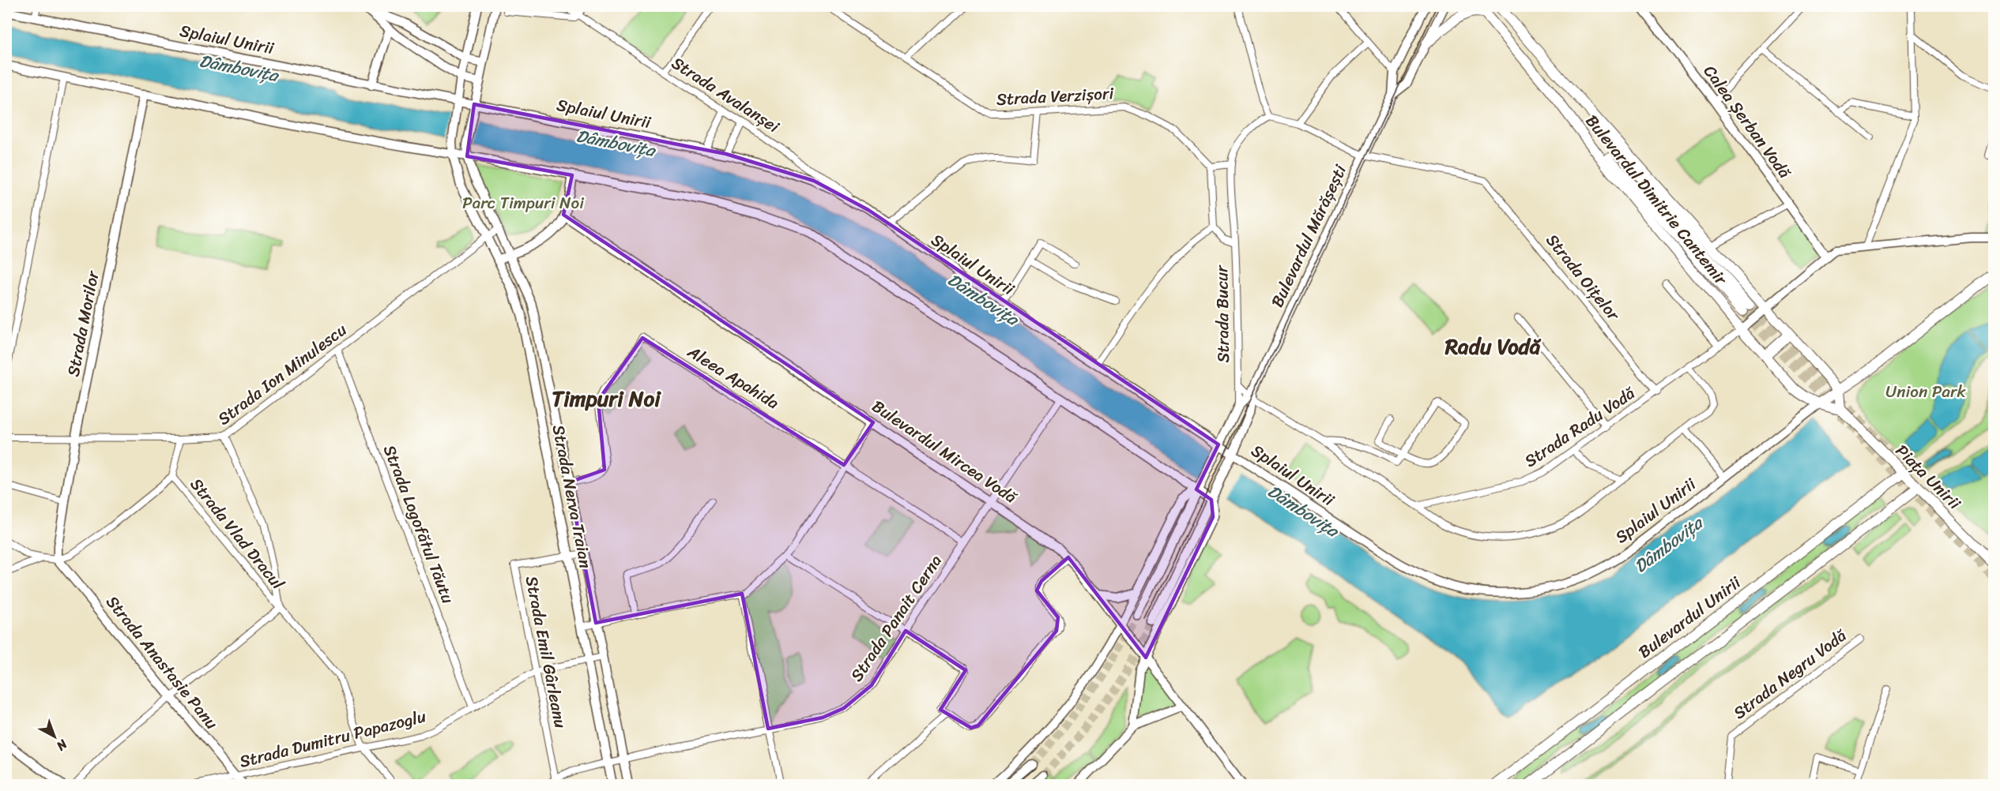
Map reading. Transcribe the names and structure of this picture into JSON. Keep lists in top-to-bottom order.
{
  "streets": {
    "main road": [
      "Splaiul Unirii",
      "Calea Șerban Vodă",
      "Bulevardul Dimitrie Cantemir",
      "Bulevardul Mărășești",
      "Strada Morilor",
      "Bulevardul Mircea Vodă",
      "Piața Unirii",
      "Strada Nerva Traian",
      "Bulevardul Unirii",
      "Strada Anastasie Panu"
    ],
    "street": [
      "Strada Avalanșei",
      "Strada Verzișori",
      "Strada Oițelor",
      "Strada Bucur",
      "Strada Ion Minulescu",
      "Aleea Apahida",
      "Strada Radu Vodă",
      "Strada Logofătul Tăutu",
      "Strada Vlad Dracul",
      "Strada Panait Cerna",
      "Strada Emil Gârleanu",
      "Strada Negru Vodă",
      "Strada Dumitru Papazoglu"
    ]
  },
  "crossings": [
    ["Splaiul Unirii", "Strada Avalanșei"],
    ["Splaiul Unirii", "Bulevardul Dimitrie Cantemir"],
    ["Splaiul Unirii", "Bulevardul Mărășești"],
    ["Splaiul Unirii", "Strada Nerva Traian"],
    ["Bulevardul Dimitrie Cantemir", "Strada Radu Vodă"],
    ["Bulevardul Mărășești", "Strada Oițelor"],
    ["Bulevardul Mărășești", "Strada Bucur"],
    ["Strada Oițelor", "Strada Radu Vodă"],
    ["Strada Morilor", "Strada Ion Minulescu"],
    ["Strada Morilor", "Strada Anastasie Panu"],
    ["Strada Ion Minulescu", "Strada Nerva Traian"],
    ["Strada Ion Minulescu", "Strada Logofătul Tăutu"],
    ["Strada Ion Minulescu", "Strada Vlad Dracul"],
    ["Aleea Apahida", "Strada Nerva Traian"],
    ["Aleea Apahida", "Strada Panait Cerna"],
    ["Bulevardul Mircea Vodă", "Strada Panait Cerna"],
    ["Piața Unirii", "Bulevardul Unirii"],
    ["Strada Nerva Traian", "Strada Panait Cerna"],
    ["Strada Nerva Traian", "Strada Emil Gârleanu"],
    ["Strada Nerva Traian", "Strada Dumitru Papazoglu"],
    ["Strada Logofătul Tăutu", "Strada Dumitru Papazoglu"],
    ["Strada Vlad Dracul", "Strada Dumitru Papazoglu"],
    ["Strada Panait Cerna", "Strada Emil Gârleanu"],
    ["Strada Emil Gârleanu", "Strada Dumitru Papazoglu"],
    ["Strada Anastasie Panu", "Strada Dumitru Papazoglu"]
  ],
  "districts": ["Radu Vodă", "Timpuri Noi"],
  "water": ["Dâmbovița"],
  "parks": ["Parc Timpuri Noi", "Union Park"],
  "north": "bottom right"
}
